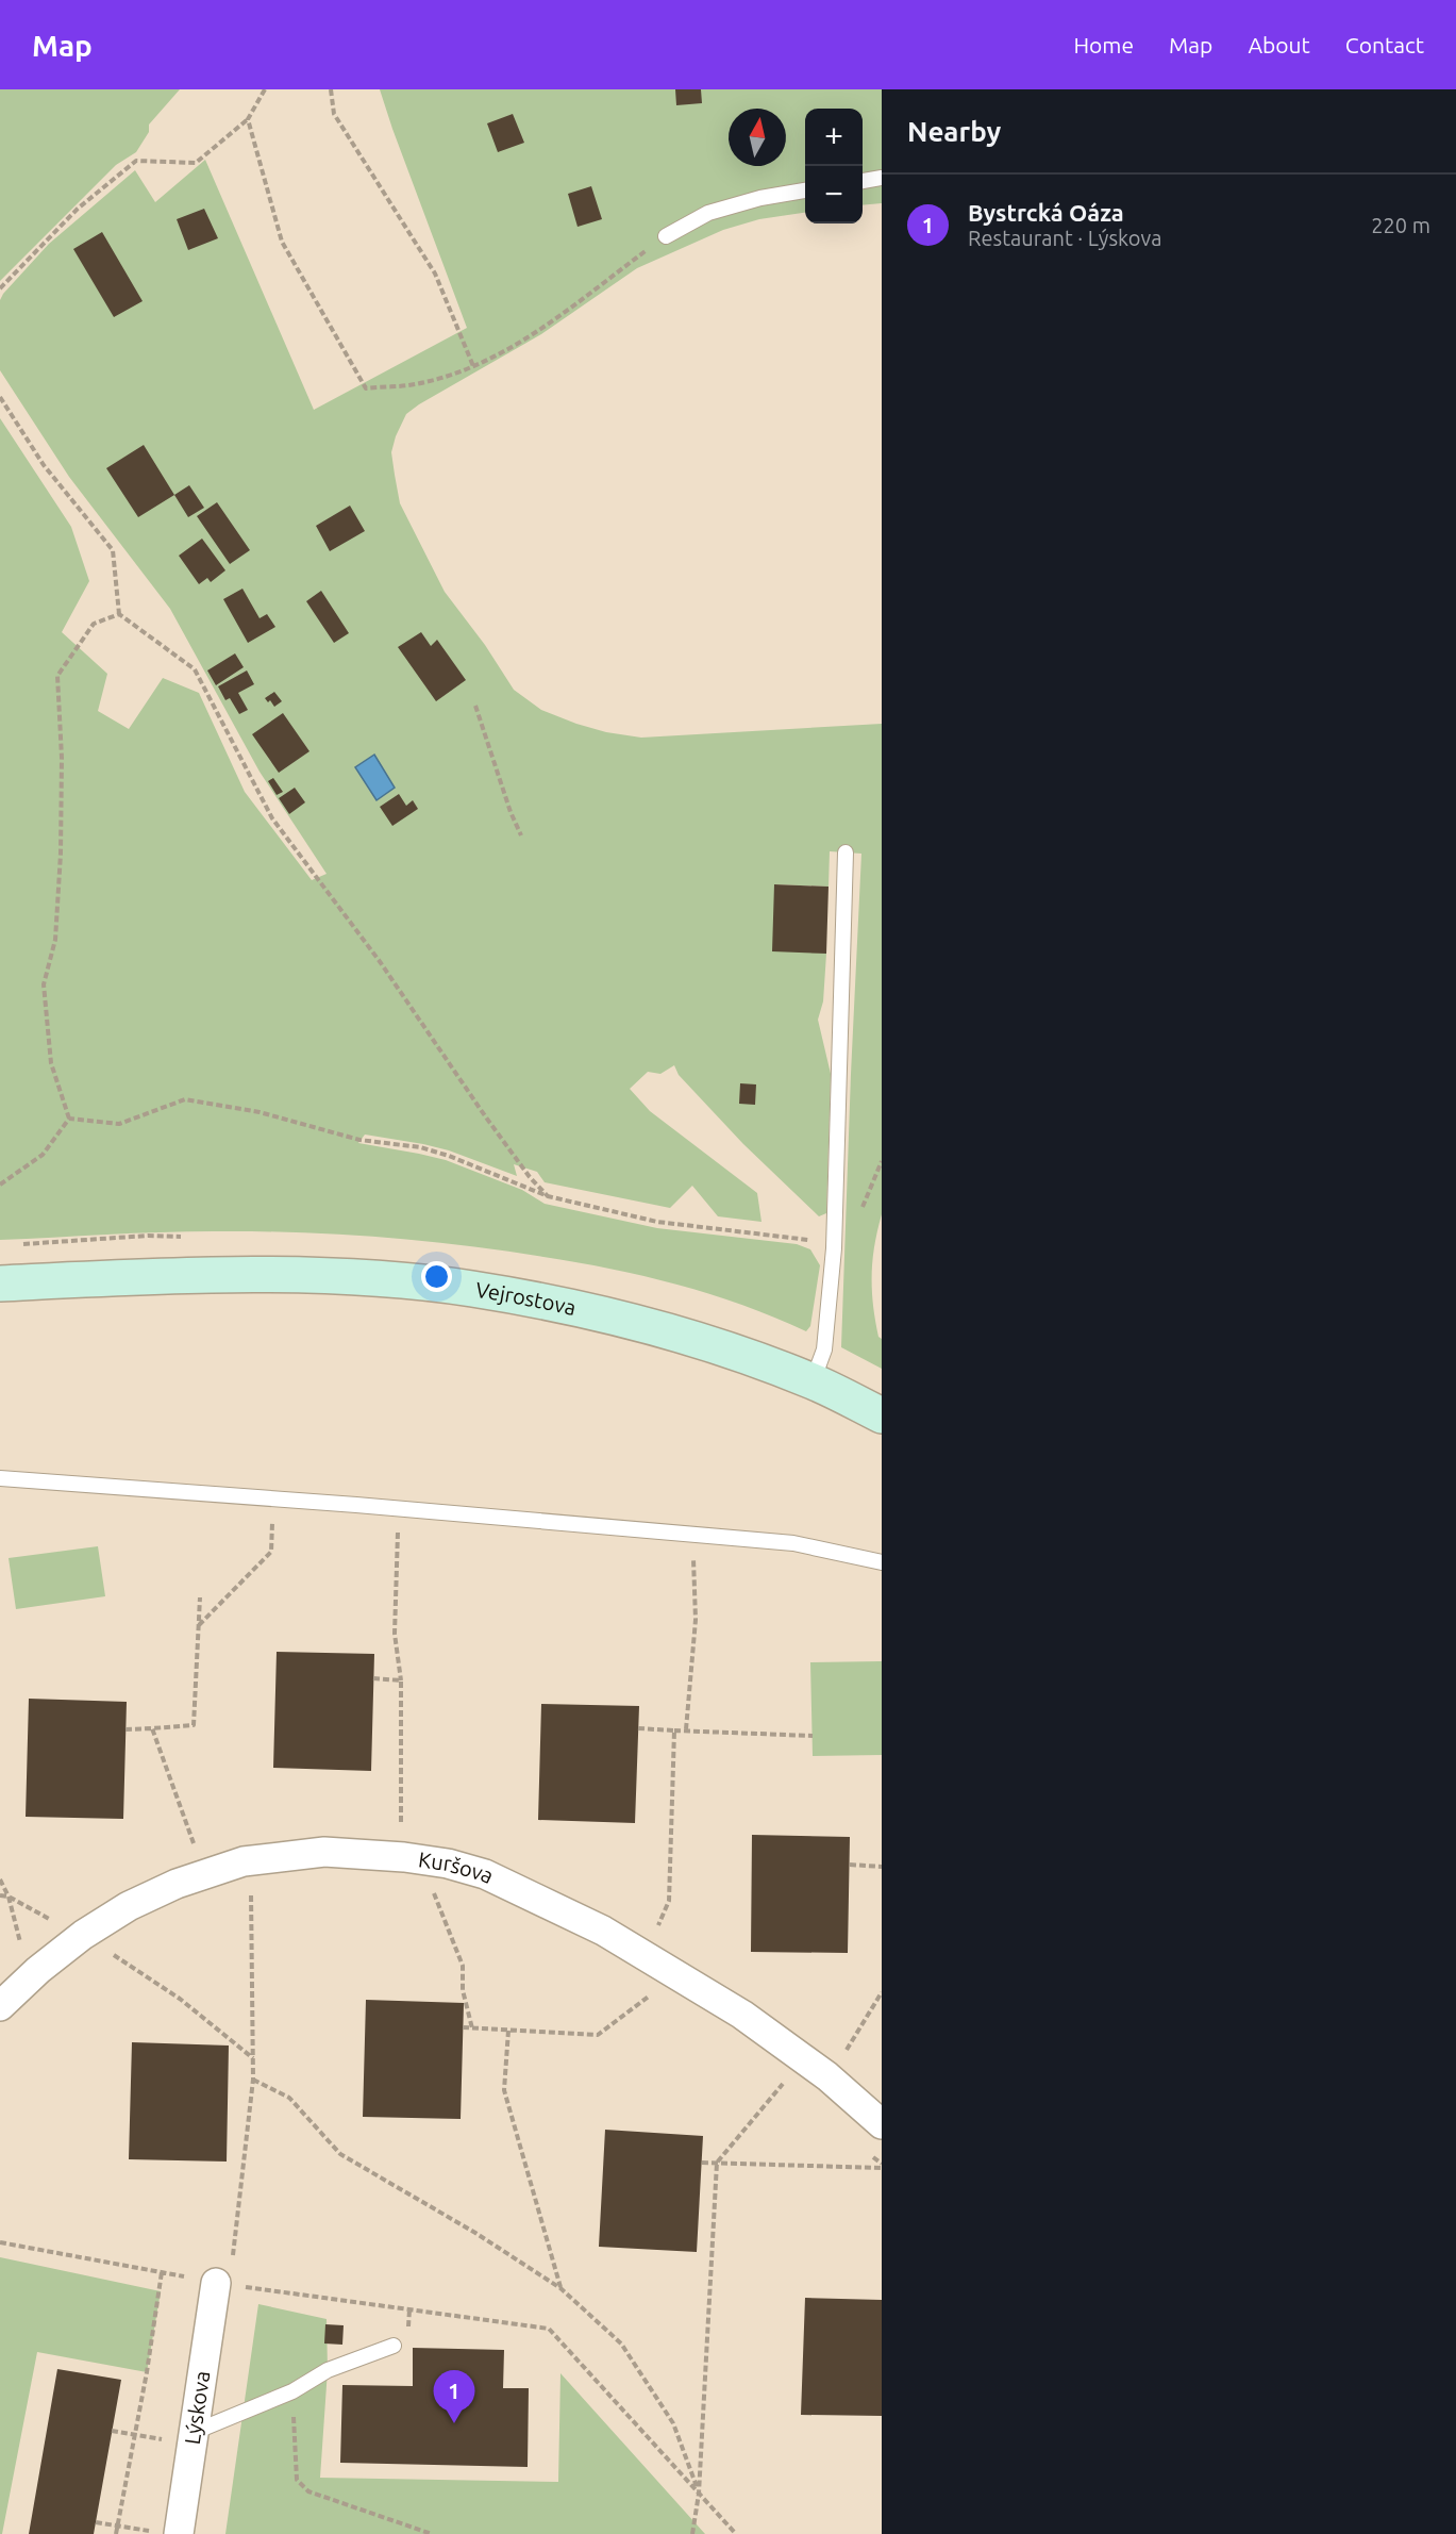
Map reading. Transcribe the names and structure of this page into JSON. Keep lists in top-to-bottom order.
{
  "streets": {
    "street": ["Vejrostova", "Kuršova", "Lýskova"]
  },
  "north": "top",
  "page": {
    "header": "Map",
    "nav": [
      "Home",
      "Map",
      "About",
      "Contact"
    ],
    "heading": "Nearby",
    "map_buttons": ["+", "−"],
    "list": [
      {
        "mark": "1",
        "name": "Bystrcká Oáza",
        "note": "Restaurant · Lýskova",
        "value": "220 m"
      }
    ],
    "pins": "1"
  }
}
